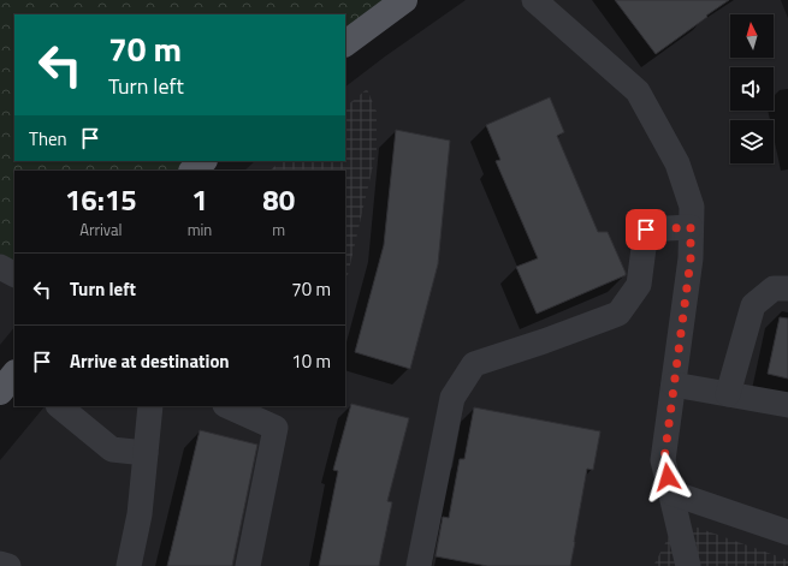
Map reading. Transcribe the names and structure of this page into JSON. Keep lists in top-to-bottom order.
{
  "north": "top",
  "page": {
    "turn": ["70 m", "Turn left"],
    "then": "Then",
    "eta": [
      "16:15",
      "Arrival",
      "1",
      "min",
      "80",
      "m"
    ],
    "list": [
      {
        "name": "Turn left",
        "value": "70 m"
      },
      {
        "name": "Arrive at destination",
        "value": "10 m"
      }
    ]
  }
}
